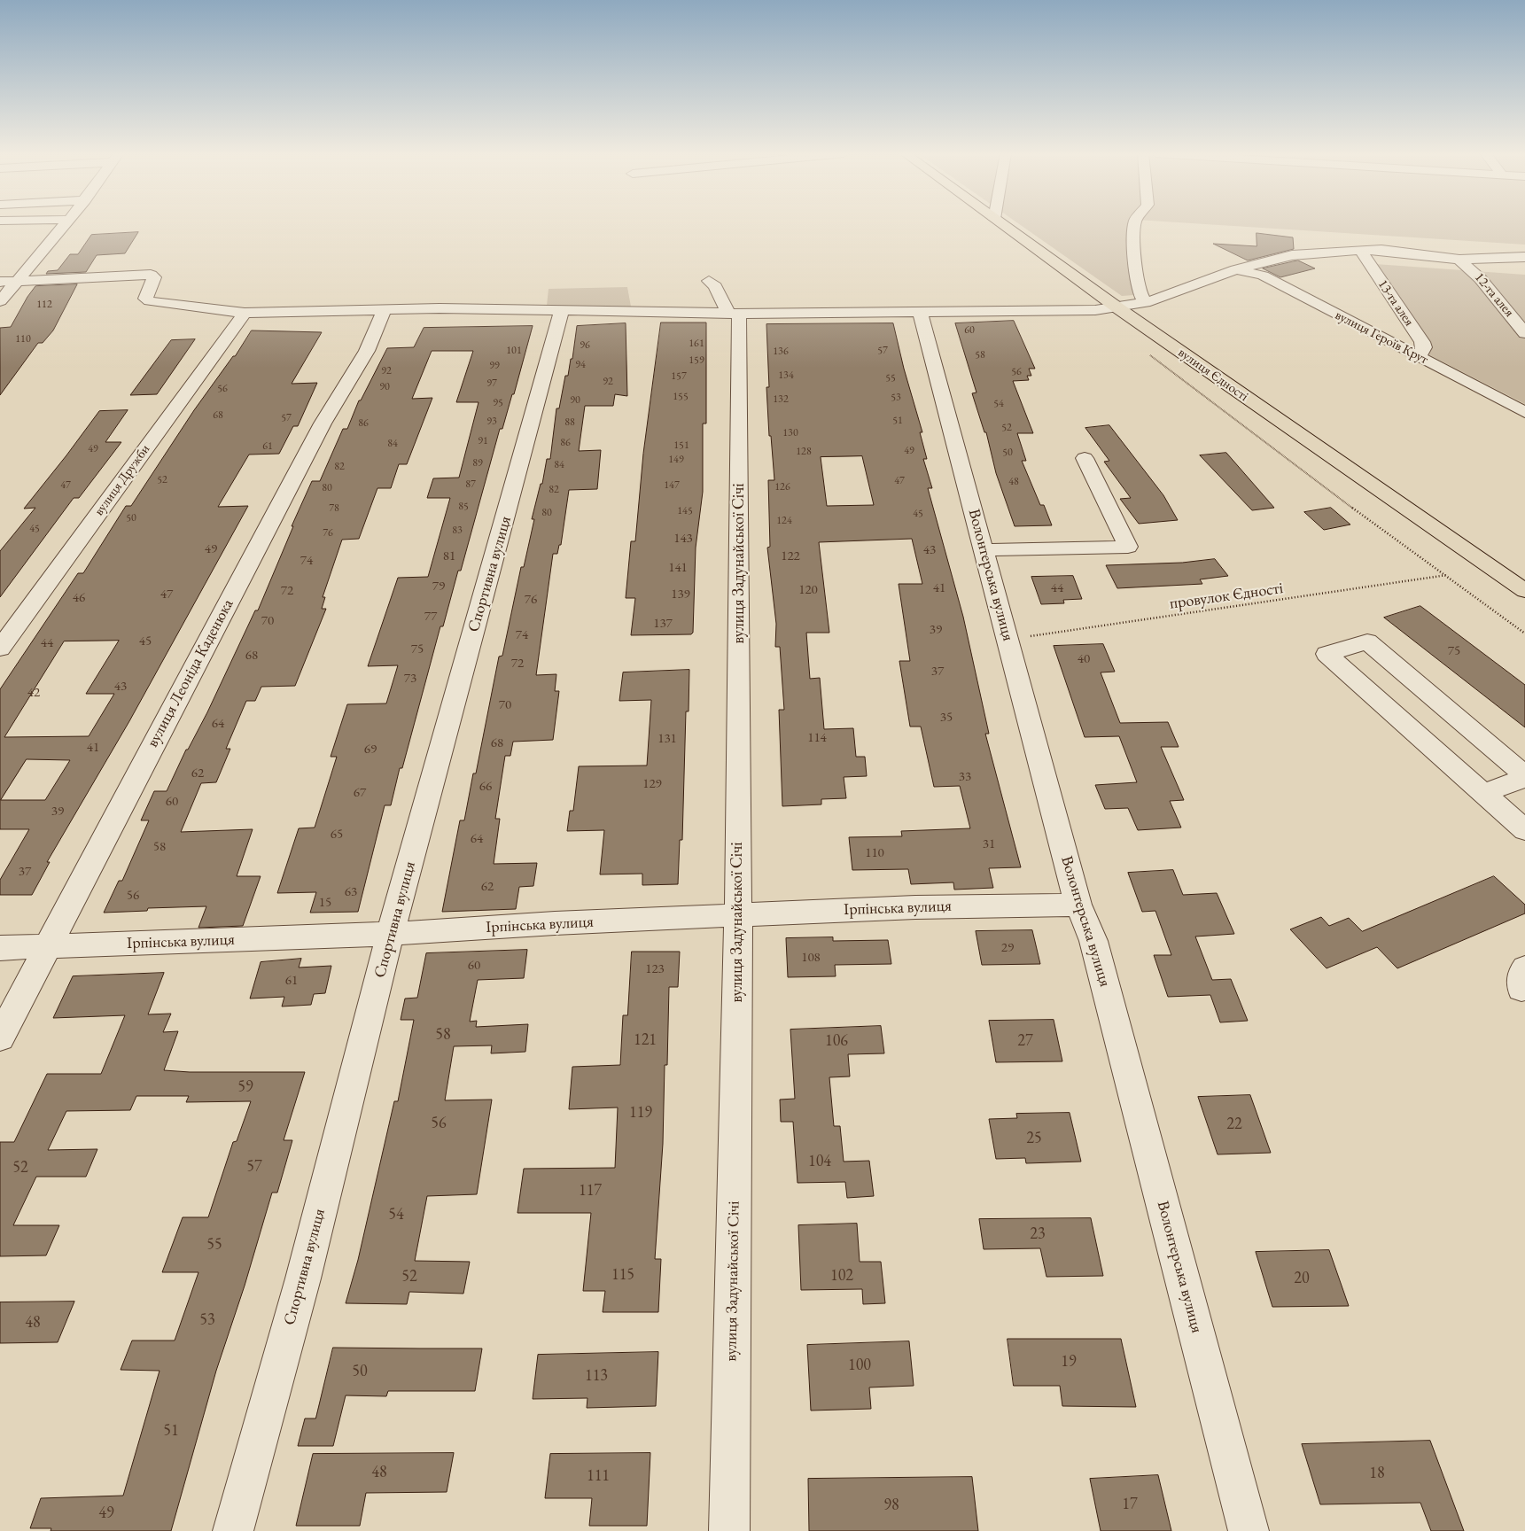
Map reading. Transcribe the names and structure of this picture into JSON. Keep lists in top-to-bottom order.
{
  "streets": {
    "main road": ["вулиця Єдності"],
    "street": [
      "12-та алея",
      "13-та алея",
      "вулиця Героїв Крут",
      "вулиця Дружби",
      "вулиця Задунайської Січі",
      "Спортивна вулиця",
      "Волонтерська вулиця",
      "вулиця Леоніда Каденюка",
      "Ірпінська вулиця"
    ],
    "path": ["провулок Єдності"]
  },
  "crossings": [
    ["13-та алея", "вулиця Героїв Крут"],
    ["вулиця Задунайської Січі", "Ірпінська вулиця"],
    ["Спортивна вулиця", "Ірпінська вулиця"],
    ["Волонтерська вулиця", "провулок Єдності"],
    ["Волонтерська вулиця", "Ірпінська вулиця"],
    ["вулиця Леоніда Каденюка", "Ірпінська вулиця"]
  ],
  "house_numbers": [
    "112",
    "60",
    "110",
    "161",
    "96",
    "101",
    "57",
    "136",
    "58",
    "159",
    "94",
    "99",
    "92",
    "56",
    "134",
    "157",
    "55",
    "92",
    "97",
    "90",
    "56",
    "155",
    "53",
    "132",
    "90",
    "95",
    "54",
    "68",
    "57",
    "51",
    "93",
    "88",
    "86",
    "52",
    "130",
    "91",
    "86",
    "84",
    "151",
    "61",
    "49",
    "49",
    "128",
    "50",
    "149",
    "89",
    "84",
    "82",
    "52",
    "47",
    "48",
    "87",
    "47",
    "147",
    "126",
    "80",
    "82",
    "85",
    "78",
    "145",
    "80",
    "45",
    "50",
    "124",
    "45",
    "83",
    "76",
    "143",
    "49",
    "43",
    "81",
    "122",
    "74",
    "141",
    "79",
    "41",
    "44",
    "120",
    "72",
    "47",
    "139",
    "46",
    "76",
    "77",
    "70",
    "137",
    "39",
    "74",
    "45",
    "44",
    "75",
    "75",
    "68",
    "40",
    "72",
    "37",
    "73",
    "43",
    "42",
    "70",
    "35",
    "64",
    "114",
    "131",
    "68",
    "41",
    "69",
    "62",
    "33",
    "129",
    "66",
    "67",
    "60",
    "39",
    "65",
    "64",
    "31",
    "58",
    "110",
    "37",
    "62",
    "63",
    "56",
    "15",
    "29",
    "108",
    "60",
    "123",
    "61",
    "58",
    "121",
    "106",
    "27",
    "59",
    "119",
    "56",
    "22",
    "25",
    "104",
    "57",
    "52",
    "117",
    "54",
    "23",
    "55",
    "115",
    "102",
    "52",
    "20",
    "53",
    "48",
    "19",
    "100",
    "50",
    "113",
    "51",
    "48",
    "18",
    "111",
    "17",
    "98",
    "49"
  ]
}
